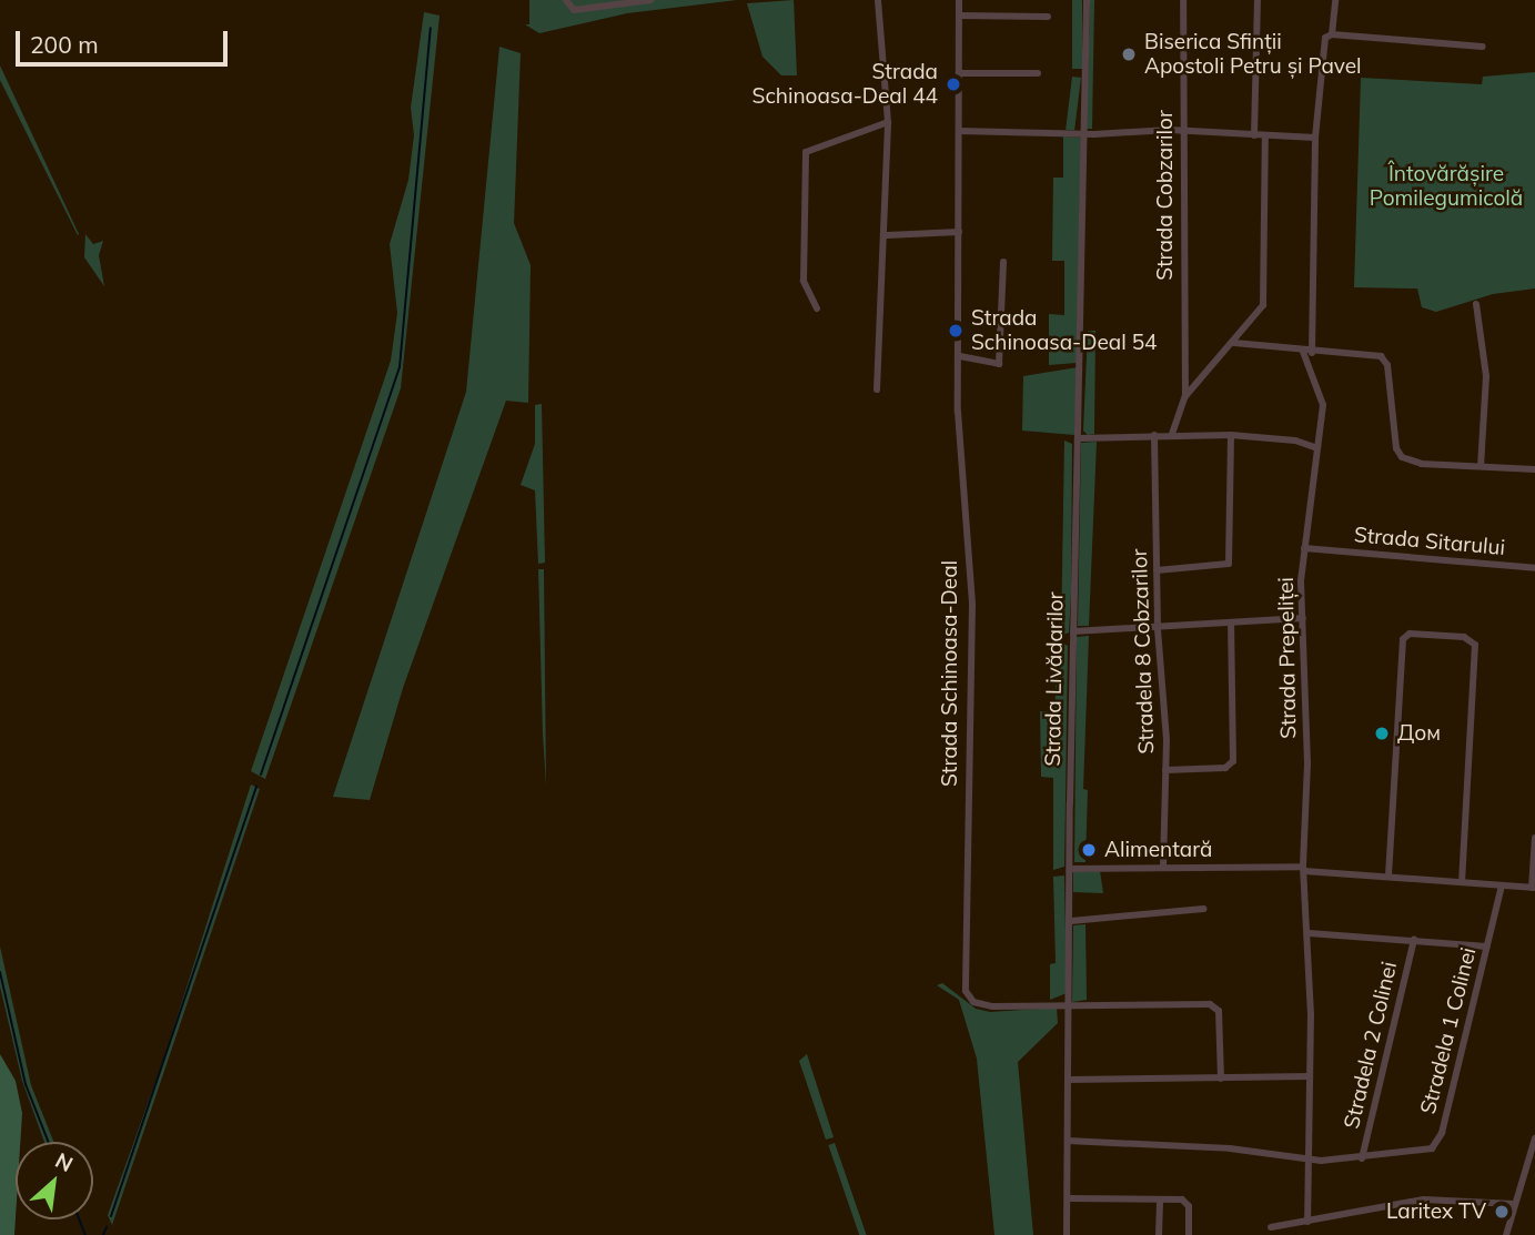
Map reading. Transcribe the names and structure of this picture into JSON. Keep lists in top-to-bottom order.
{
  "streets": {
    "street": [
      "Strada Cobzarilor",
      "Strada Sitarului",
      "Stradela 8 Cobzarilor",
      "Strada Prepeliței",
      "Strada Schinoasa-Deal",
      "Strada Livădarilor",
      "Stradela 1 Colinei",
      "Stradela 2 Colinei"
    ]
  },
  "crossings": [
    ["Strada Sitarului", "Strada Prepeliței"],
    ["Strada Prepeliței", "Stradela 1 Colinei"],
    ["Strada Schinoasa-Deal", "Strada Livădarilor"],
    ["Stradela 1 Colinei", "Stradela 2 Colinei"]
  ],
  "parks": ["Întovărășire Pomilegumicolă"],
  "places": [
    "Biserica Sfinții Apostoli Petru și Pavel",
    "Strada Schinoasa-Deal 44",
    "Strada Schinoasa-Deal 54",
    "Дом",
    "Alimentară",
    "Laritex TV"
  ],
  "scale_bar": "200 m",
  "north": "top right"
}
